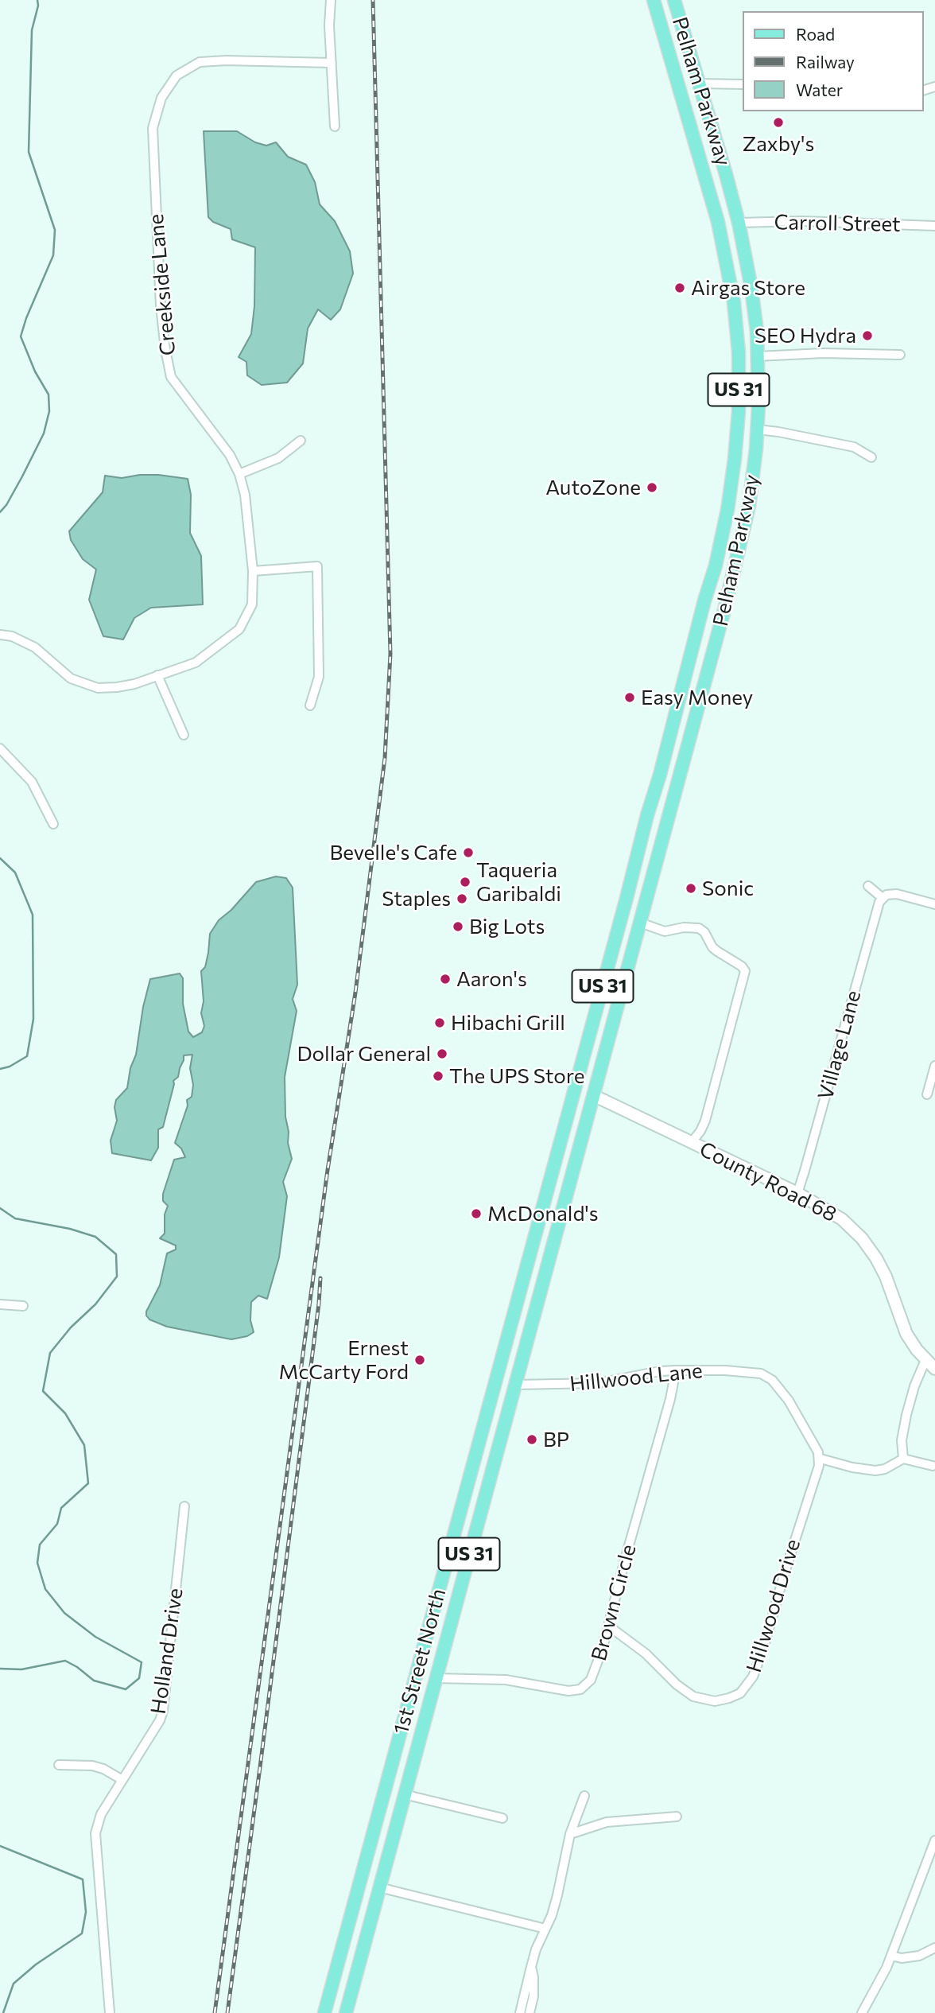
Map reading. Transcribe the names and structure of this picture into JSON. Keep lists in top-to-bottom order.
{
  "streets": {
    "main road": ["Pelham Parkway", "US 31", "1st Street North"],
    "street": [
      "Carroll Street",
      "Creekside Lane",
      "Village Lane",
      "County Road 68",
      "Hillwood Lane",
      "Brown Circle",
      "Hillwood Drive",
      "Holland Drive"
    ]
  },
  "crossings": [
    ["Pelham Parkway", "Carroll Street"],
    ["Pelham Parkway", "County Road 68"],
    ["Pelham Parkway", "1st Street North"],
    ["Village Lane", "County Road 68"],
    ["County Road 68", "1st Street North"],
    ["Hillwood Lane", "Brown Circle"],
    ["Hillwood Lane", "Hillwood Drive"],
    ["Hillwood Lane", "1st Street North"],
    ["Brown Circle", "Hillwood Drive"],
    ["Brown Circle", "1st Street North"]
  ],
  "places": [
    "Zaxby's",
    "Airgas Store",
    "SEO Hydra",
    "AutoZone",
    "Easy Money",
    "Bevelle's Cafe",
    "Taqueria Garibaldi",
    "Sonic",
    "Staples",
    "Big Lots",
    "Aaron's",
    "Hibachi Grill",
    "Dollar General",
    "The UPS Store",
    "McDonald's",
    "Ernest McCarty Ford",
    "BP"
  ],
  "legend": ["Road", "Railway", "Water"]
}
